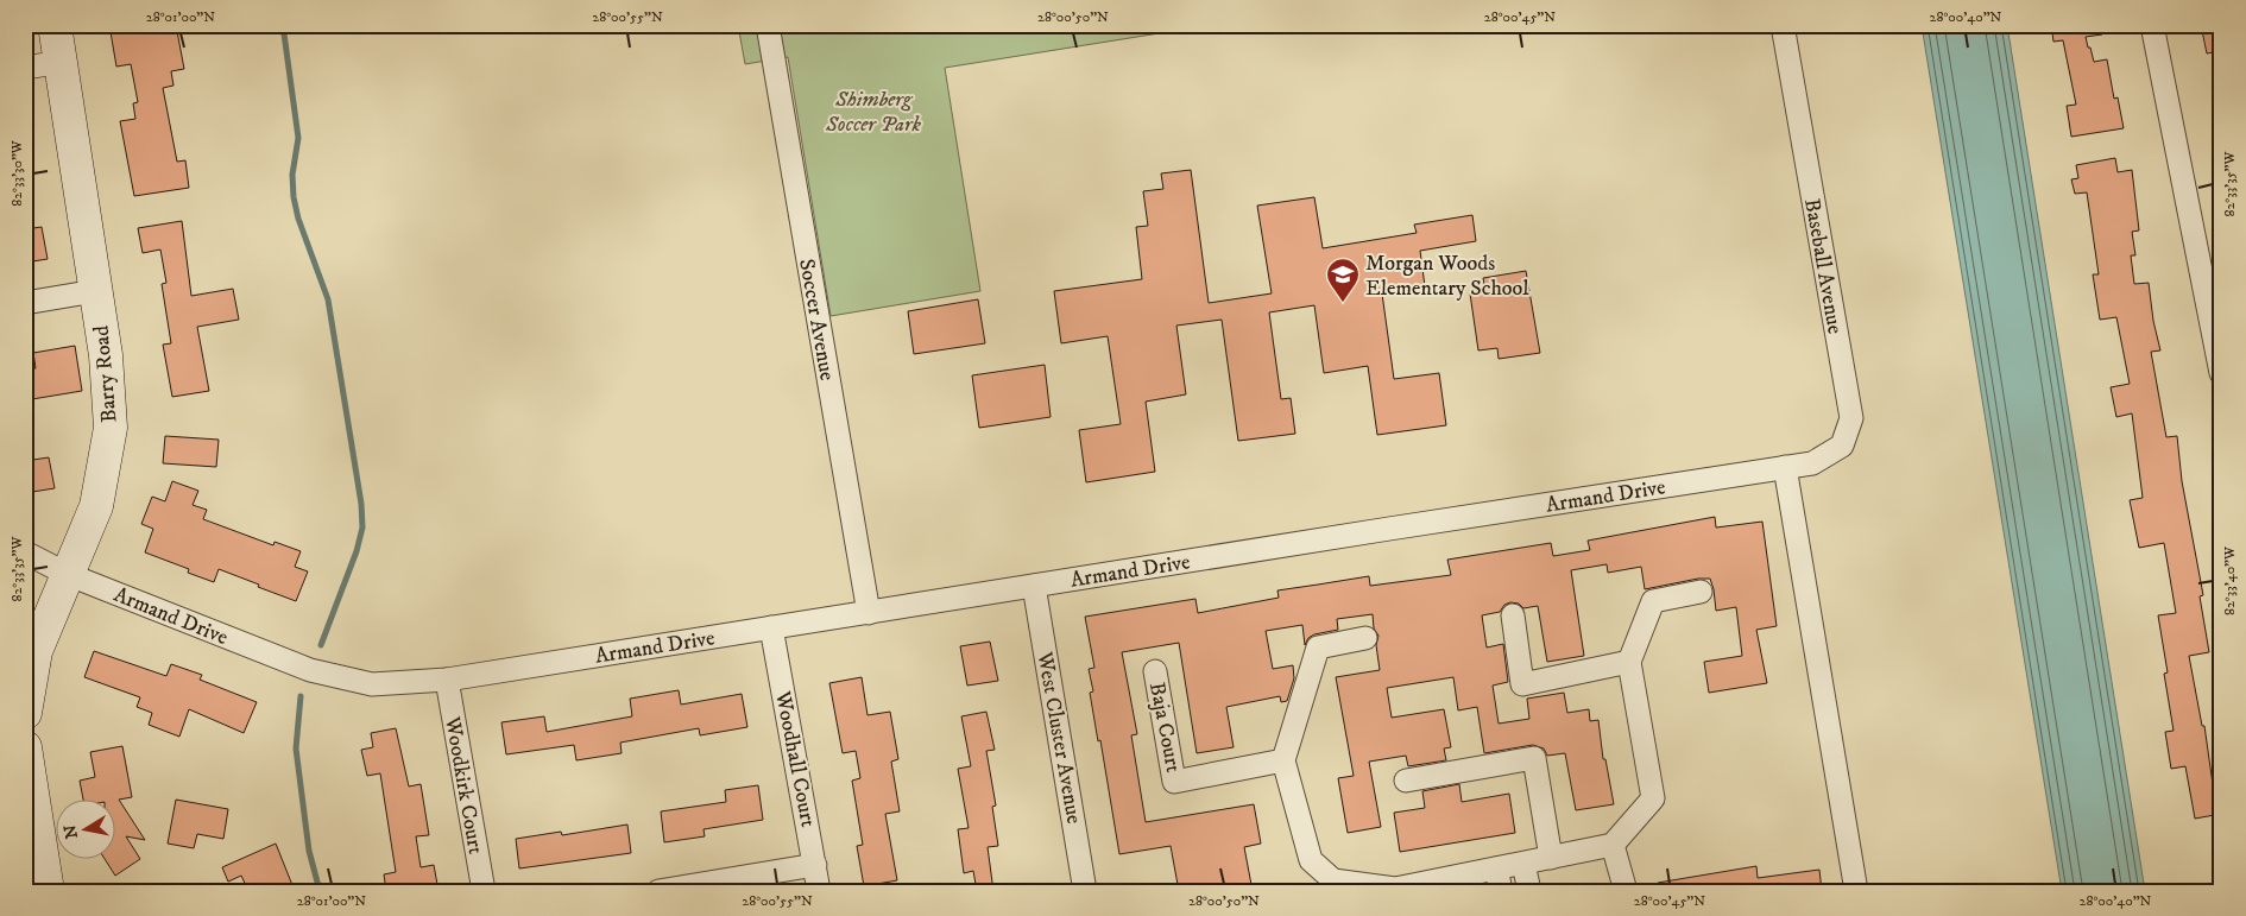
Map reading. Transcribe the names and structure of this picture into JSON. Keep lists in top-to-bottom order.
{
  "streets": {
    "street": [
      "Baseball Avenue",
      "Soccer Avenue",
      "Barry Road",
      "Armand Drive",
      "Baja Court",
      "West Cluster Avenue",
      "Woodhall Court",
      "Woodkirk Court"
    ]
  },
  "crossings": [
    ["Baseball Avenue", "Armand Drive"],
    ["Soccer Avenue", "Armand Drive"],
    ["Barry Road", "Armand Drive"],
    ["Armand Drive", "West Cluster Avenue"],
    ["Armand Drive", "Woodhall Court"],
    ["Armand Drive", "Woodkirk Court"]
  ],
  "parks": ["Shimberg Soccer Park"],
  "places": {
    "school or university": ["Morgan Woods Elementary School"]
  },
  "north": "left",
  "coordinates": [
    "28°01'00\"N",
    "28°00'55\"N",
    "28°00'50\"N",
    "28°00'45\"N",
    "28°00'40\"N",
    "82°33'30\"W",
    "82°33'35\"W",
    "82°33'40\"W"
  ]
}
